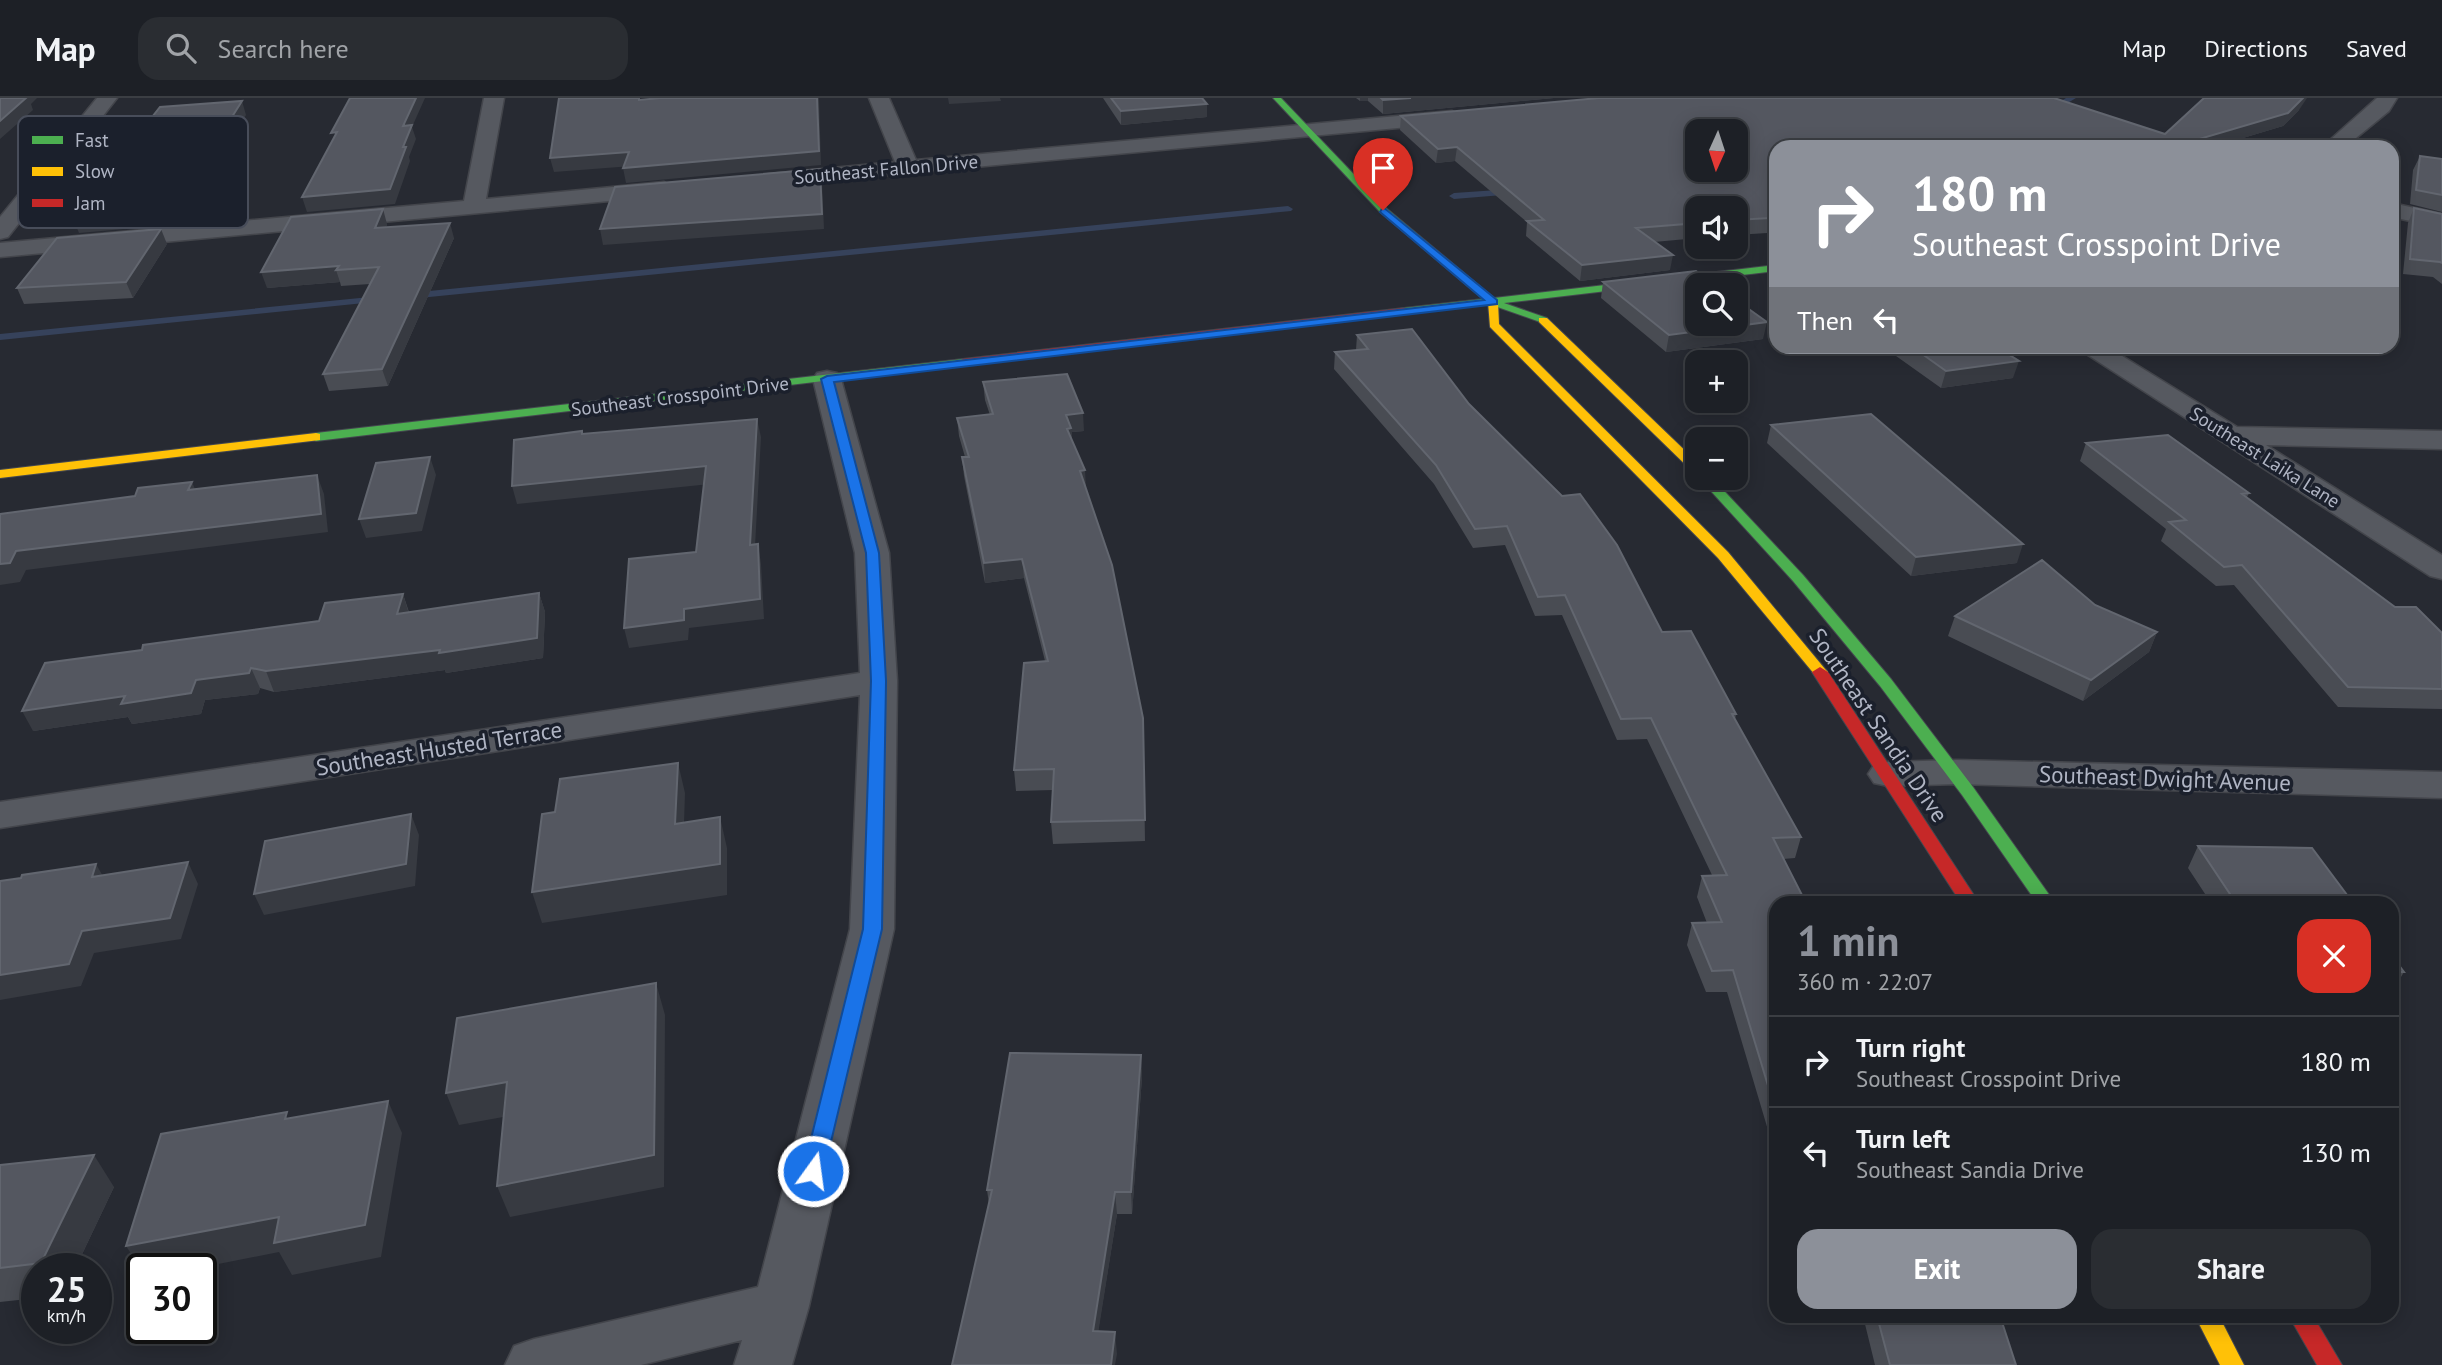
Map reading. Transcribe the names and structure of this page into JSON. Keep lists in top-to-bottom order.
{
  "streets": {
    "street": [
      "Southeast Fallon Drive",
      "Southeast Crosspoint Drive",
      "Southeast Laika Lane",
      "Southeast Sandia Drive",
      "Southeast Husted Terrace",
      "Southeast Dwight Avenue"
    ]
  },
  "crossings": [
    ["Southeast Crosspoint Drive", "Southeast Sandia Drive"],
    ["Southeast Sandia Drive", "Southeast Dwight Avenue"]
  ],
  "legend": ["Fast", "Slow", "Jam"],
  "north": "bottom",
  "page": {
    "header": "Map",
    "search": "Search here",
    "nav": ["Map", "Directions", "Saved"],
    "map_buttons": ["+", "−"],
    "turn": ["180 m", "Southeast Crosspoint Drive"],
    "then": "Then",
    "heading": ["1 min", "360 m · 22:07"],
    "list": [
      {
        "name": "Turn right",
        "note": "Southeast Crosspoint Drive",
        "value": "180 m"
      },
      {
        "name": "Turn left",
        "note": "Southeast Sandia Drive",
        "value": "130 m"
      }
    ],
    "buttons": ["Exit", "Share"],
    "speed": "25 km/h",
    "limit": "30"
  }
}
